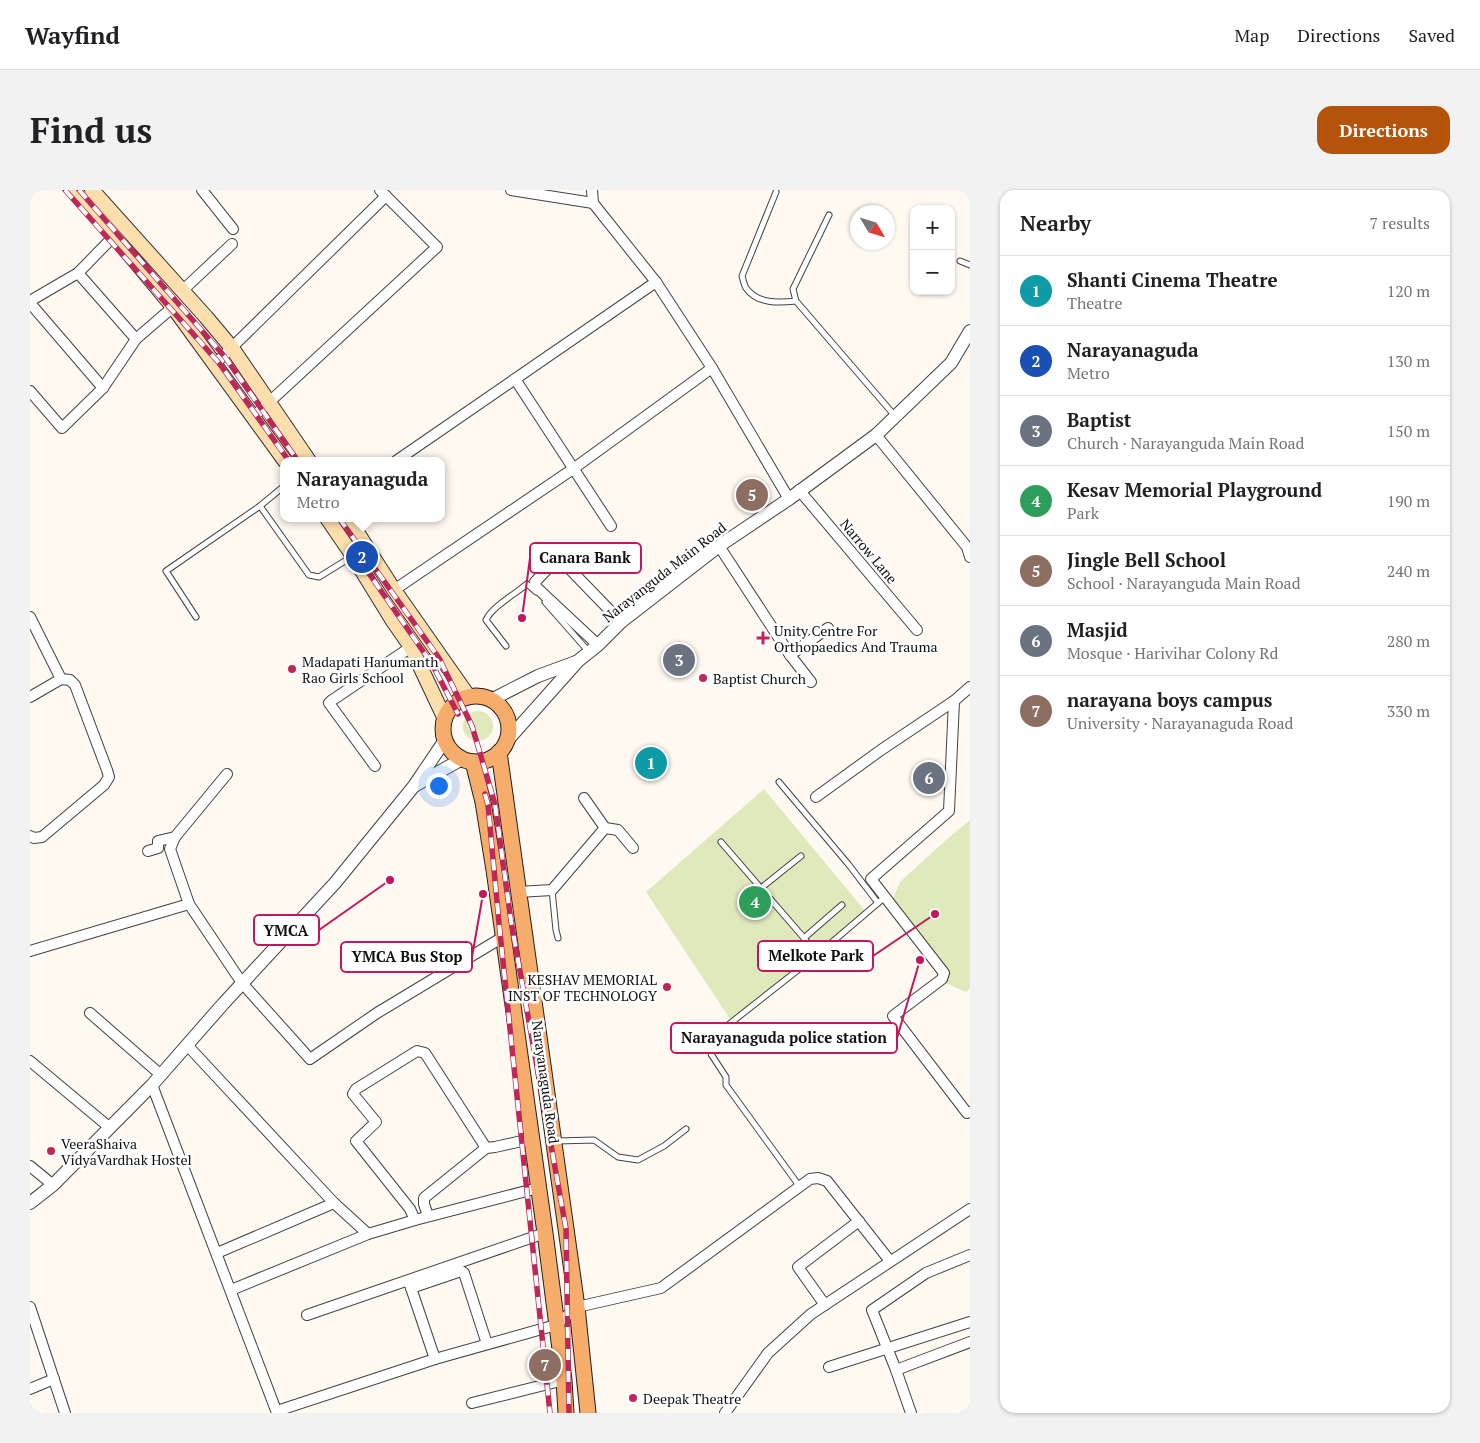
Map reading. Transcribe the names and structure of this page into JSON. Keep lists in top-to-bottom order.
{
  "streets": {
    "main road": ["Narayanaguda Road"],
    "street": ["Narrow Lane", "Narayanguda Main Road"]
  },
  "crossings": [
    ["Narrow Lane", "Narayanguda Main Road"],
    ["Narayanguda Main Road", "Narayanaguda Road"]
  ],
  "places": {
    "other": [
      "Canara Bank",
      "Madapati Hanumanth Rao Girls School",
      "Baptist Church",
      "YMCA",
      "YMCA Bus Stop",
      "Melkote Park",
      "Narayanaguda police station",
      "KESHAV MEMORIAL INST OF TECHNOLOGY",
      "VeeraShaiva VidyaVardhak Hostel",
      "Deepak Theatre"
    ],
    "health": ["Unity Centre For Orthopaedics And Trauma"]
  },
  "north": "bottom right",
  "page": {
    "header": "Wayfind",
    "nav": ["Map", "Directions", "Saved"],
    "buttons": "Directions",
    "title": "Find us",
    "heading": ["Nearby", "7 results"],
    "map_buttons": ["+", "−"],
    "list": [
      {
        "mark": "1",
        "name": "Shanti Cinema Theatre",
        "note": "Theatre",
        "value": "120 m"
      },
      {
        "mark": "2",
        "name": "Narayanaguda",
        "note": "Metro",
        "value": "130 m"
      },
      {
        "mark": "3",
        "name": "Baptist",
        "note": "Church · Narayanguda Main Road",
        "value": "150 m"
      },
      {
        "mark": "4",
        "name": "Kesav Memorial Playground",
        "note": "Park",
        "value": "190 m"
      },
      {
        "mark": "5",
        "name": "Jingle Bell School",
        "note": "School · Narayanguda Main Road",
        "value": "240 m"
      },
      {
        "mark": "6",
        "name": "Masjid",
        "note": "Mosque · Harivihar Colony Rd",
        "value": "280 m"
      },
      {
        "mark": "7",
        "name": "narayana boys campus",
        "note": "University · Narayanaguda Road",
        "value": "330 m"
      }
    ],
    "popup": ["Narayanaguda", "Metro"],
    "pins": [
      "5",
      "2",
      "3",
      "1",
      "6",
      "4",
      "7"
    ]
  }
}
